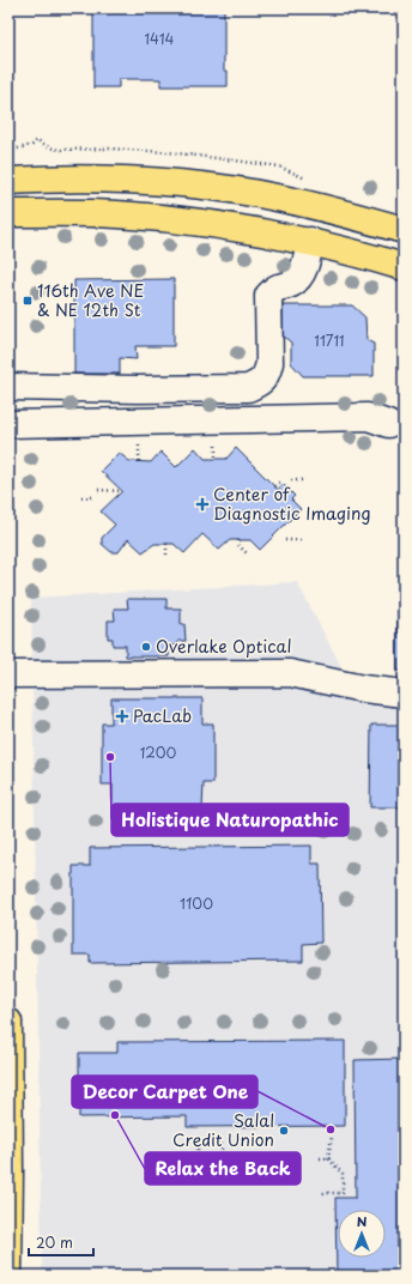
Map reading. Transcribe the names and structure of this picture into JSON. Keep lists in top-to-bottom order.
{
  "places": {
    "transit": ["116th Ave NE & NE 12th St"],
    "health": ["Center of Diagnostic Imaging", "PacLab"],
    "other": [
      "Overlake Optical",
      "Holistique Naturopathic",
      "Relax the Back",
      "Decor Carpet One",
      "Salal Credit Union"
    ]
  },
  "house_numbers": [
    "1414",
    "11711",
    "1200",
    "1100"
  ],
  "scale_bar": "20 m",
  "north": "top"
}
